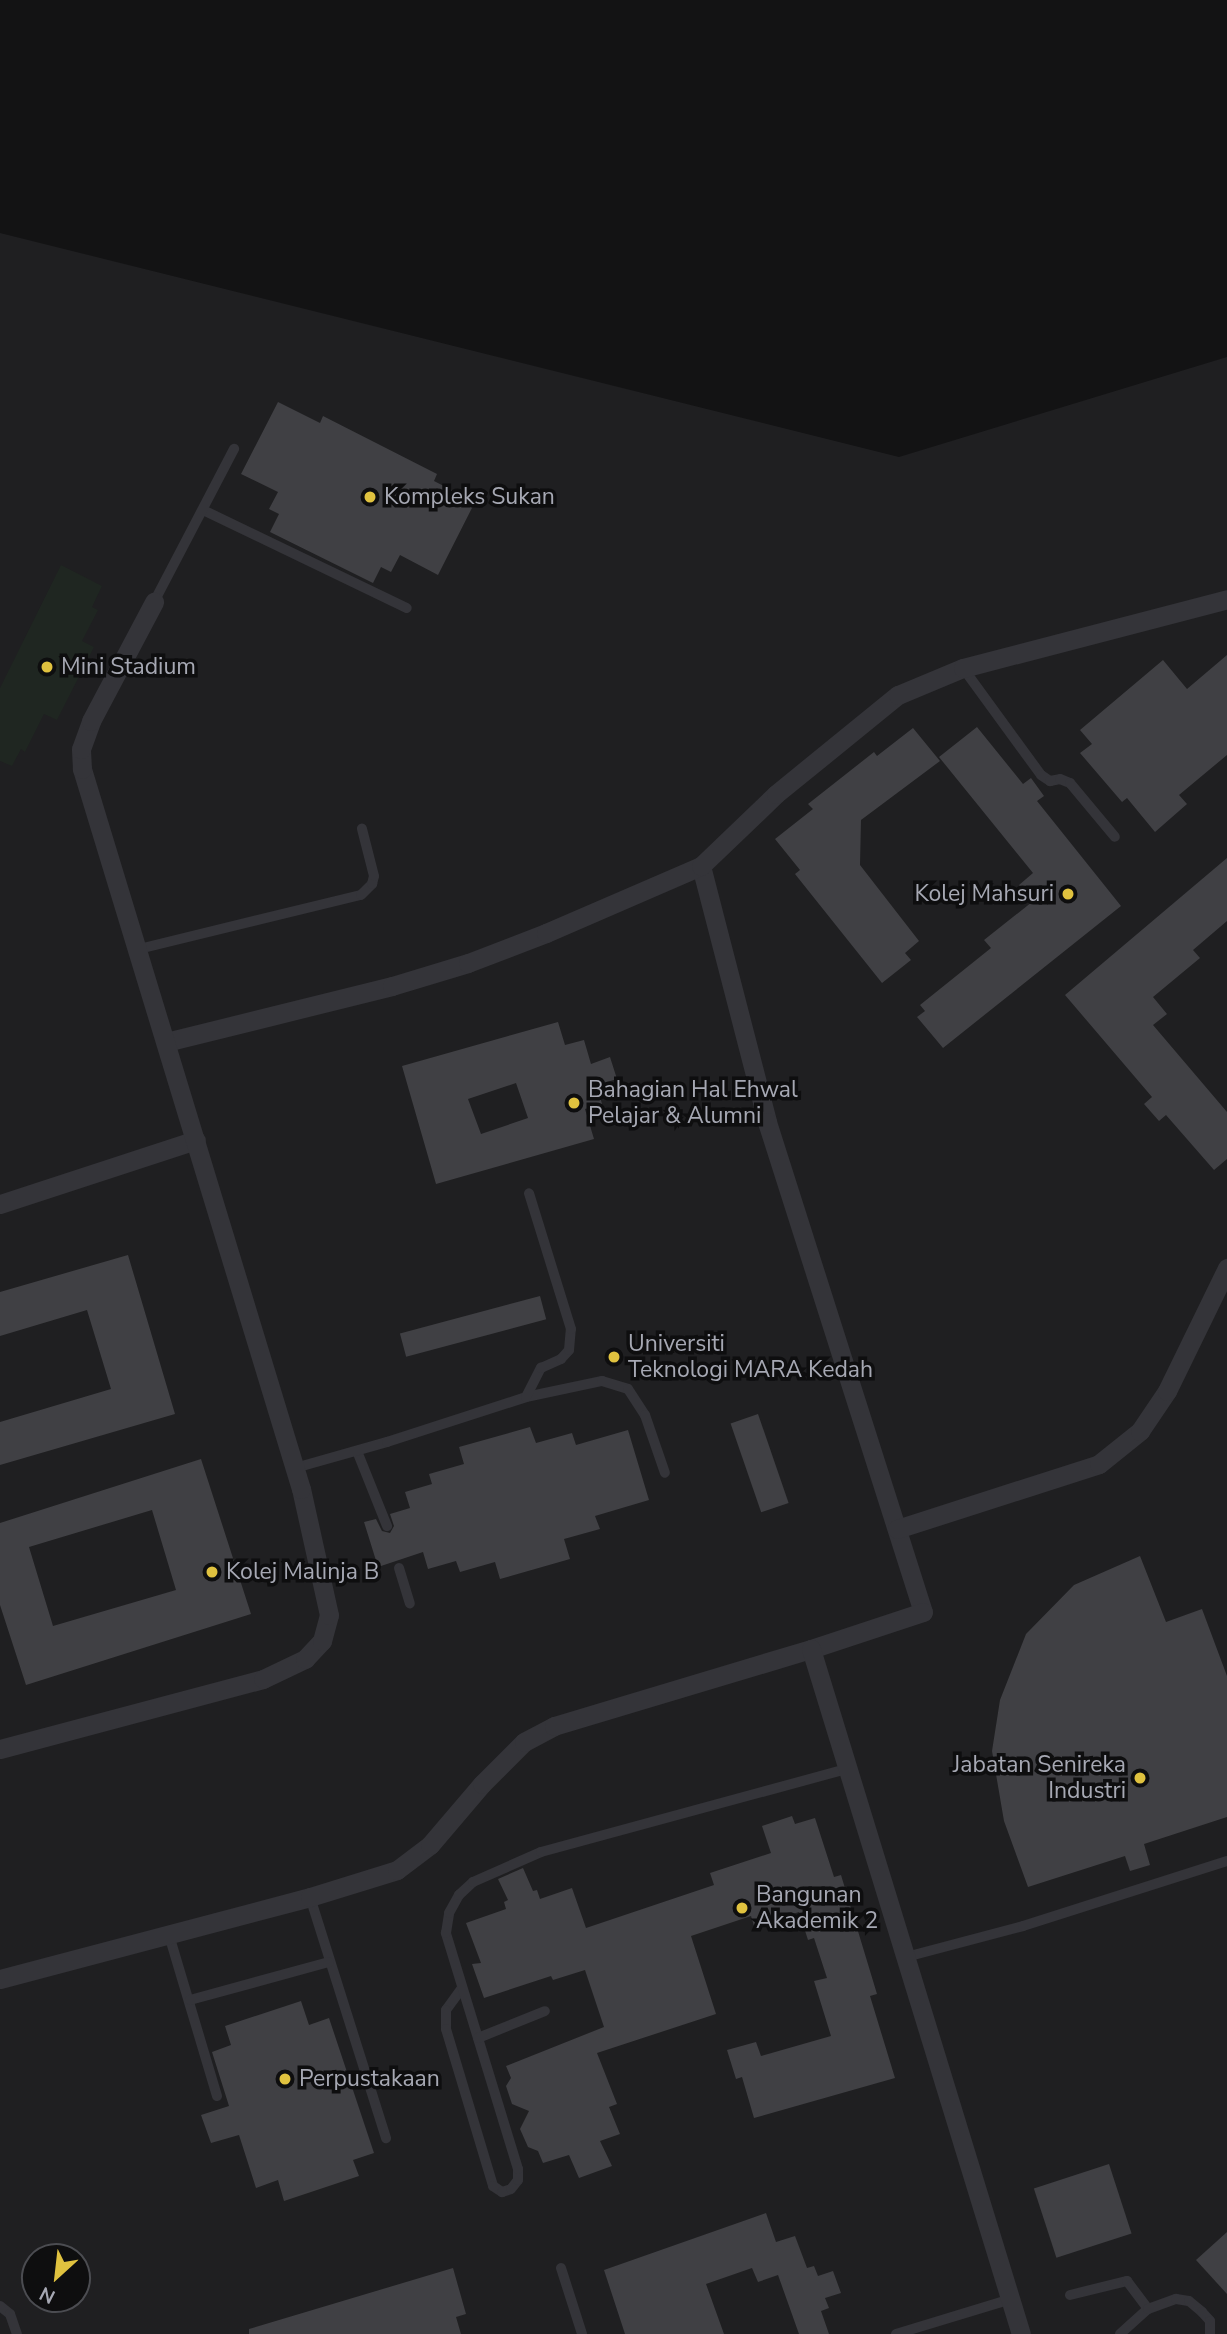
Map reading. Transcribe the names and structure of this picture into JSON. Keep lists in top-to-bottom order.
{
  "places": [
    "Kompleks Sukan",
    "Mini Stadium",
    "Kolej Mahsuri",
    "Bahagian Hal Ehwal Pelajar & Alumni",
    "Universiti Teknologi MARA Kedah",
    "Kolej Malinja B",
    "Jabatan Senireka Industri",
    "Bangunan Akademik 2",
    "Perpustakaan"
  ],
  "north": "bottom left"
}
